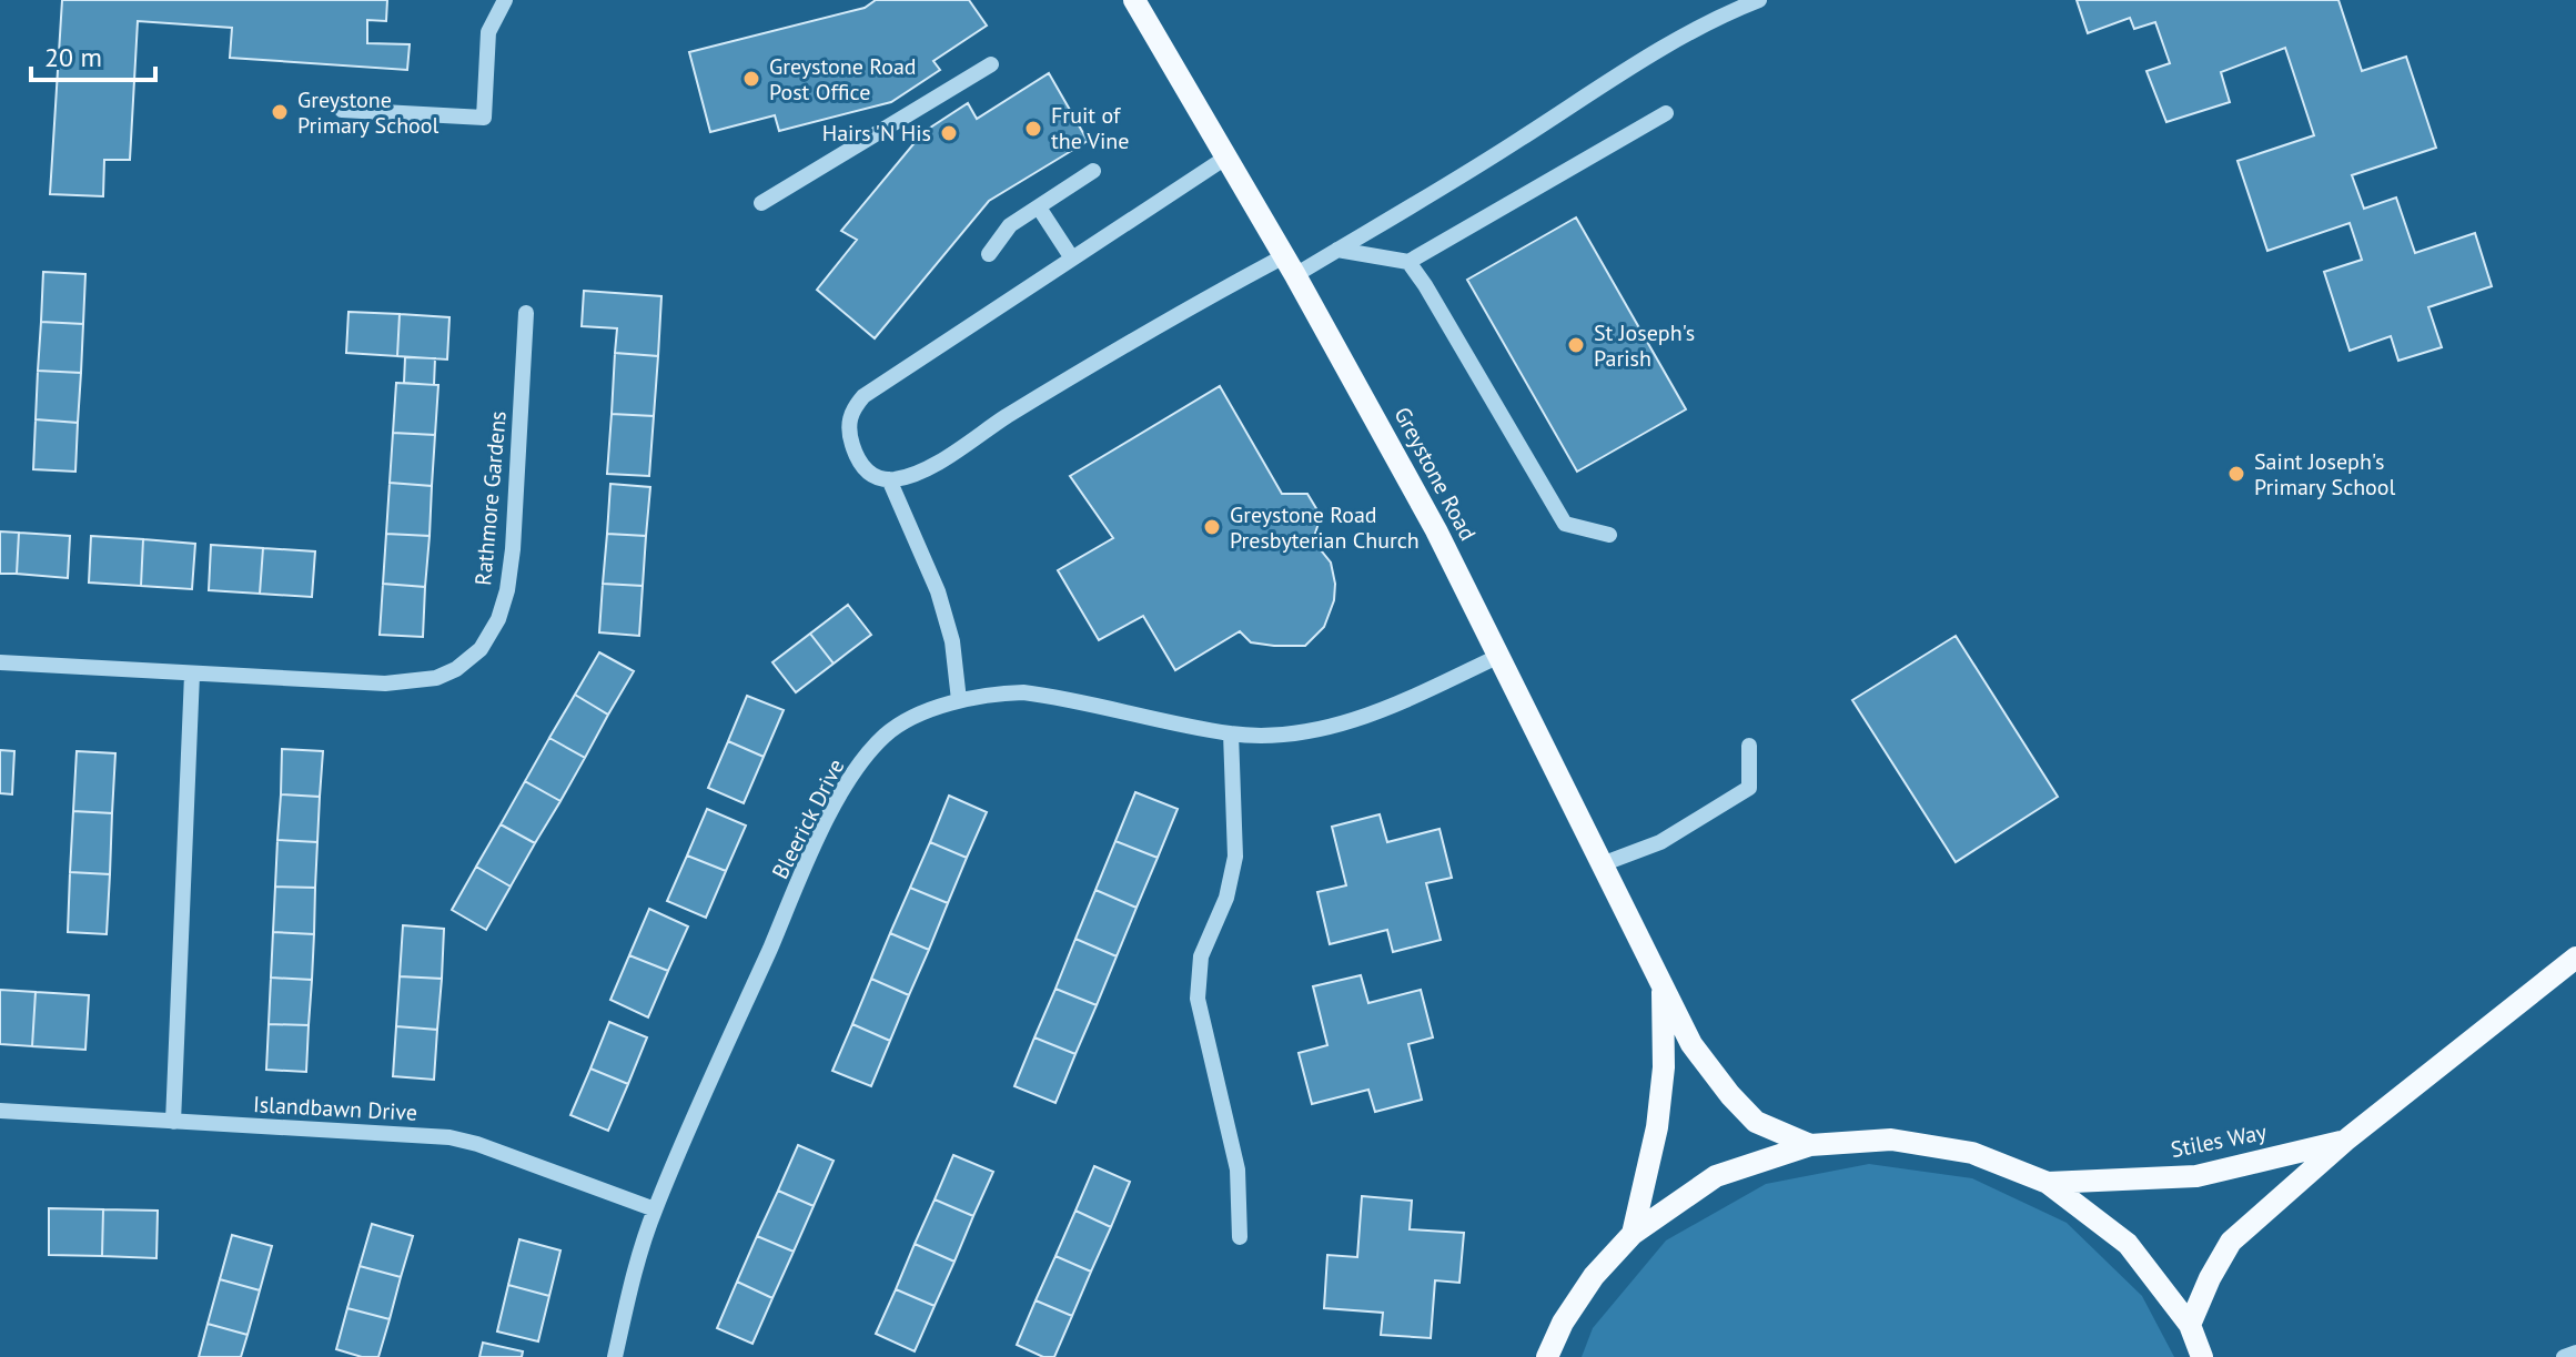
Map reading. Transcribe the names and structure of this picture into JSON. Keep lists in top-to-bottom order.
{
  "streets": {
    "main road": ["Greystone Road", "Stiles Way"],
    "street": ["Rathmore Gardens", "Bleerick Drive", "Islandbawn Drive"]
  },
  "crossings": [
    ["Greystone Road", "Bleerick Drive"],
    ["Bleerick Drive", "Islandbawn Drive"]
  ],
  "places": [
    "Greystone Road Post Office",
    "Greystone Primary School",
    "Fruit of the Vine",
    "Hairs 'N His",
    "St Joseph's Parish",
    "Saint Joseph's Primary School",
    "Greystone Road Presbyterian Church"
  ],
  "scale_bar": "20 m"
}
